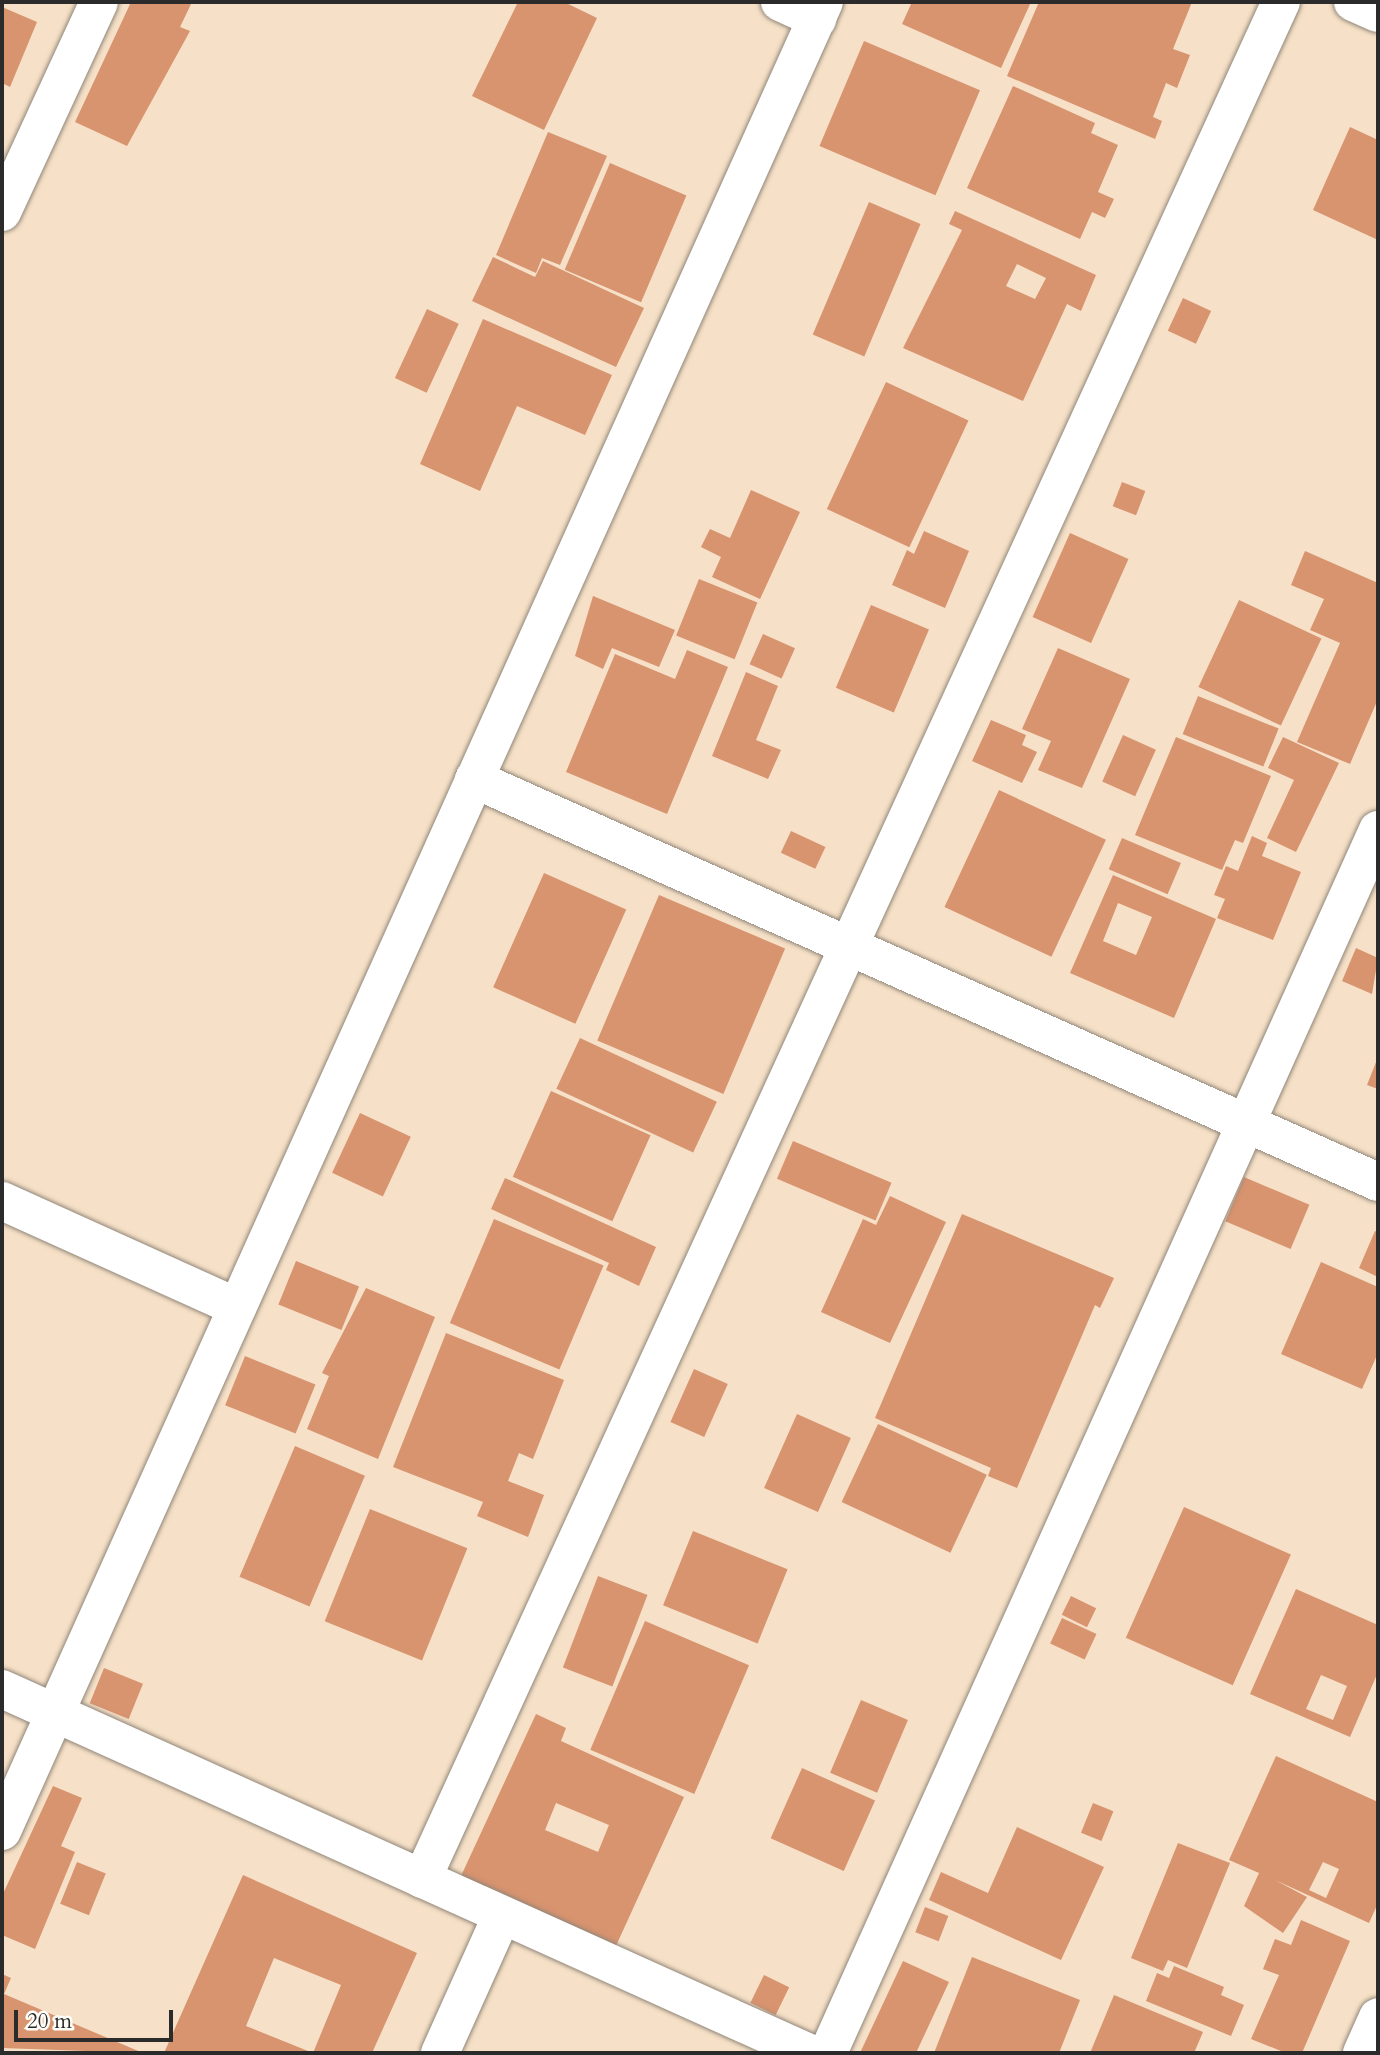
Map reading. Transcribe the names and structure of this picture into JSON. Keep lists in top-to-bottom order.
{
  "scale_bar": "20 m"
}
